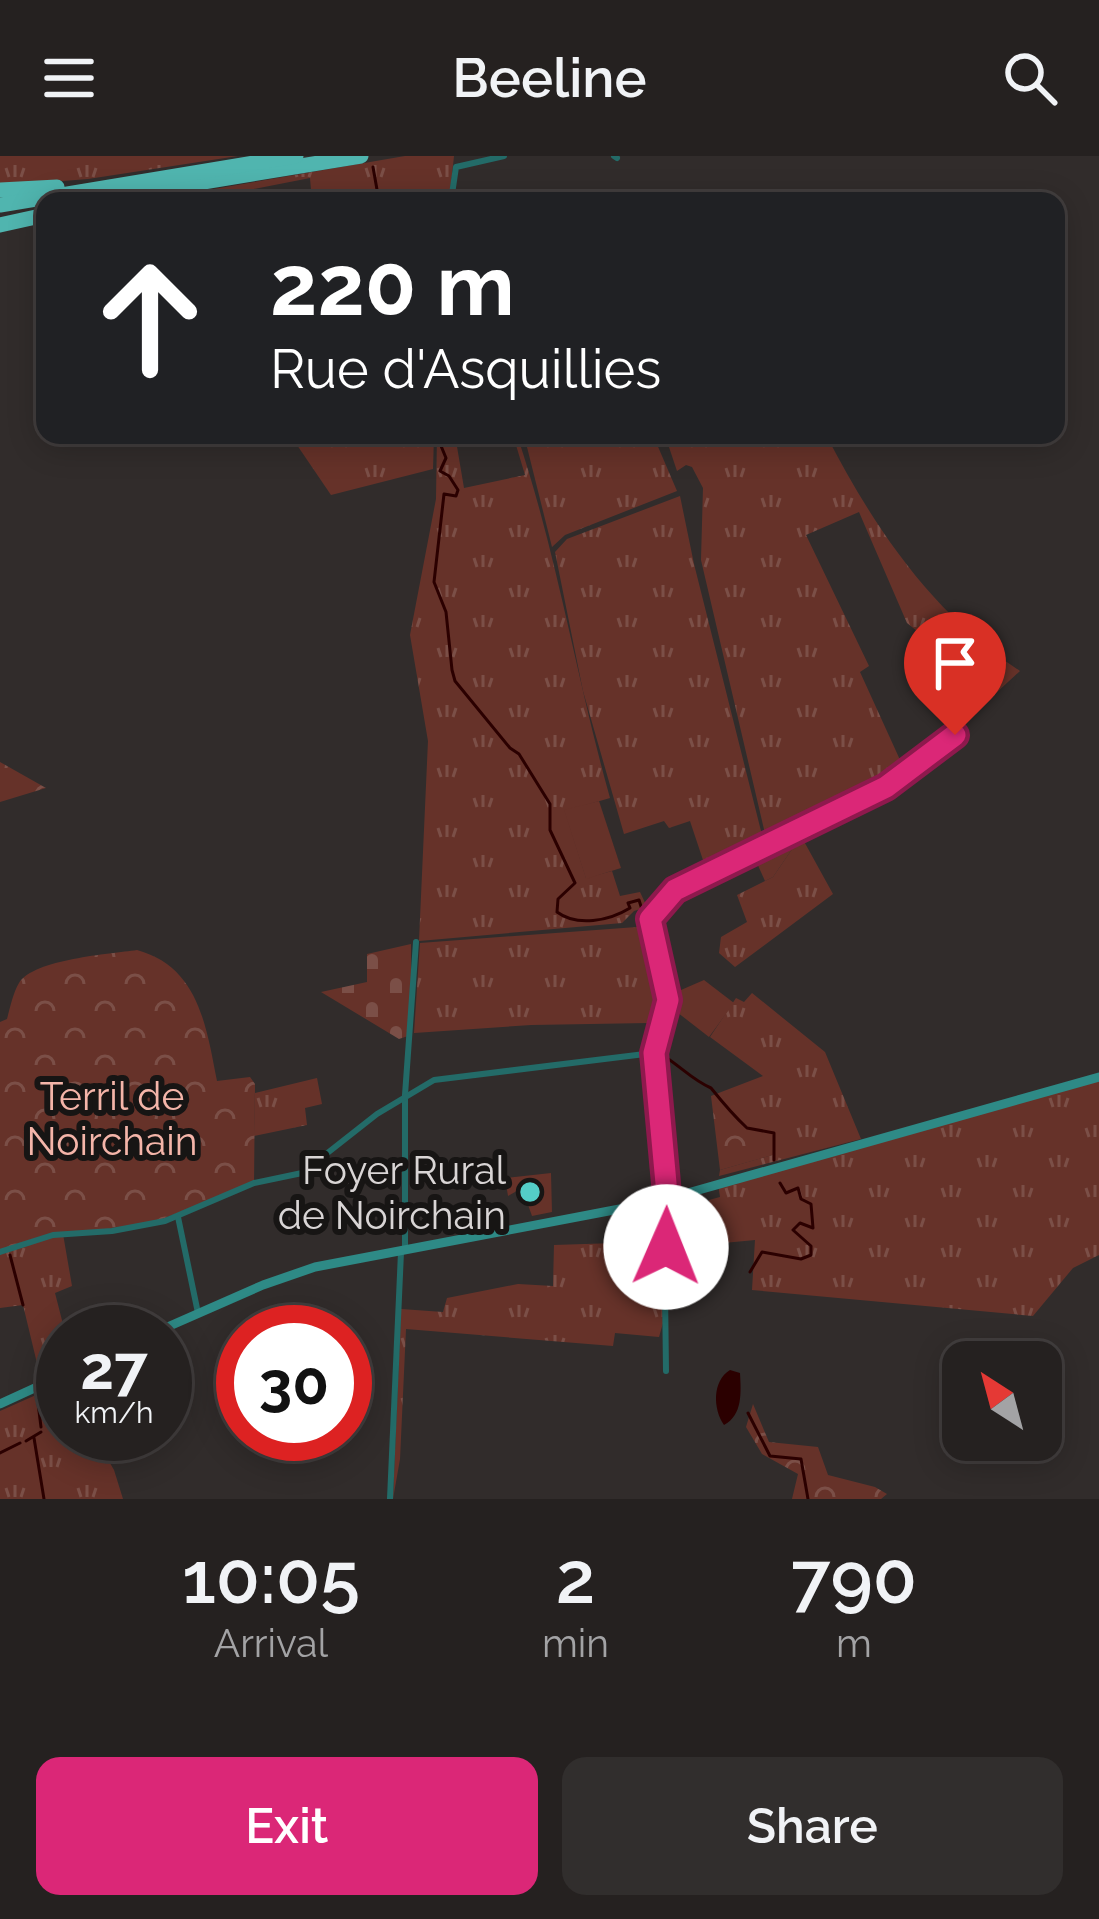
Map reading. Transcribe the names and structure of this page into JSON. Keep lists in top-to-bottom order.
{
  "parks": ["Terril de Noirchain"],
  "places": ["Foyer Rural de Noirchain"],
  "north": "top left",
  "page": {
    "header": "Beeline",
    "turn": ["220 m", "Rue d'Asquillies"],
    "speed": "27 km/h",
    "limit": "30",
    "eta": [
      "10:05",
      "Arrival",
      "2",
      "min",
      "790",
      "m"
    ],
    "buttons": ["Exit", "Share"]
  }
}
